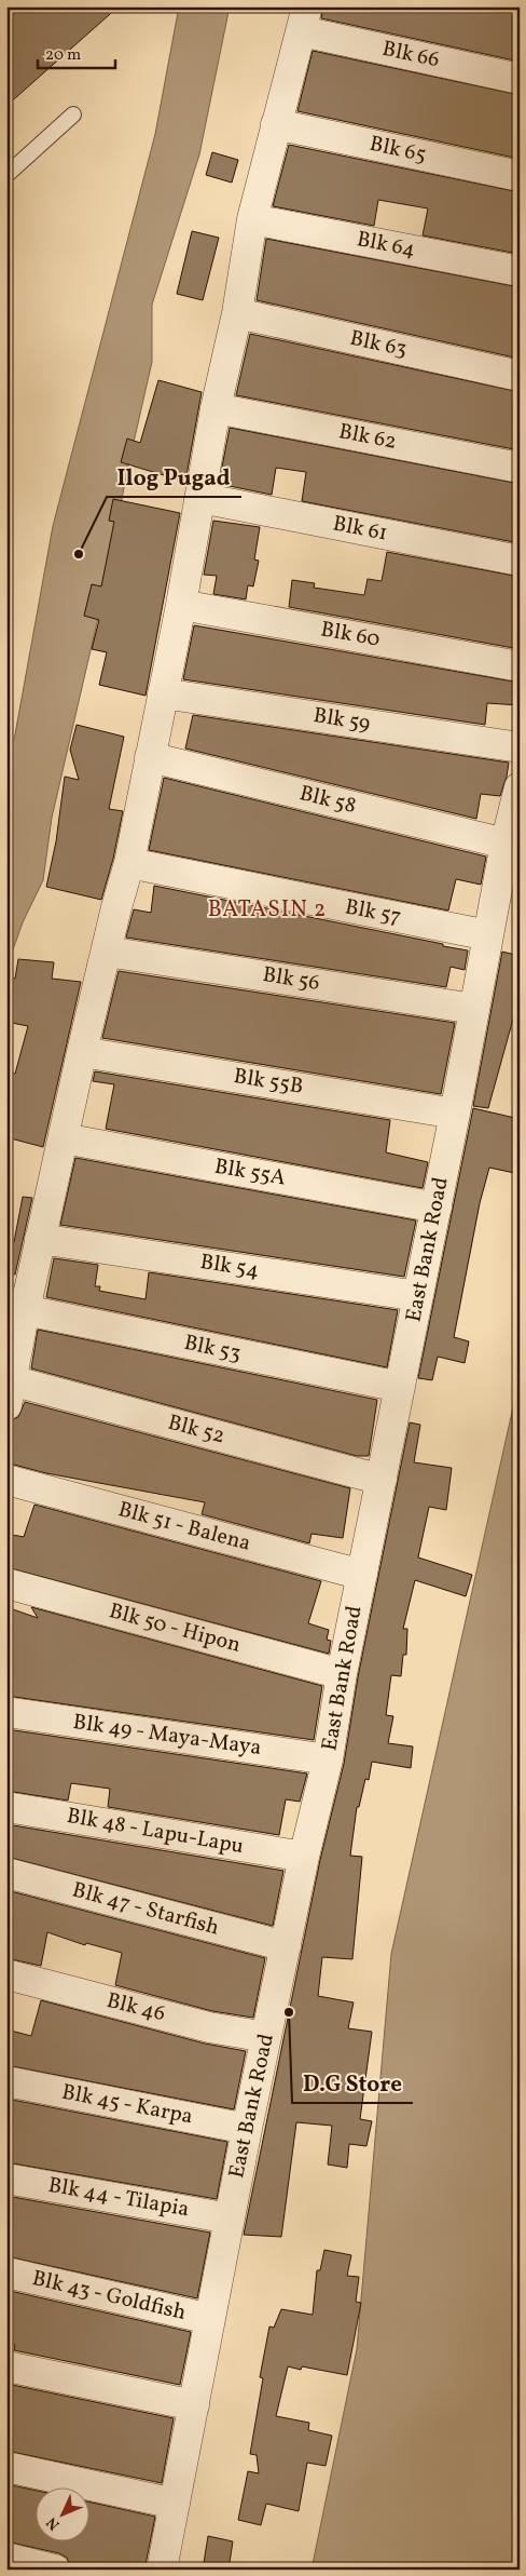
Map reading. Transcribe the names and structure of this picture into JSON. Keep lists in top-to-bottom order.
{
  "streets": {
    "street": [
      "Blk 66",
      "Blk 65",
      "Blk 64",
      "Blk 63",
      "Blk 62",
      "Blk 61",
      "Blk 60",
      "Blk 59",
      "Blk 58",
      "Blk 57",
      "Blk 56",
      "Blk 55B",
      "Blk 55A",
      "East Bank Road",
      "Blk 54",
      "Blk 53",
      "Blk 52",
      "Blk 51 - Balena",
      "Blk 50 - Hipon",
      "Blk 49 - Maya-Maya",
      "Blk 48 - Lapu-Lapu",
      "Blk 47 - Starfish",
      "Blk 46",
      "Blk 45 - Karpa",
      "Blk 44 - Tilapia",
      "Blk 43 - Goldfish"
    ]
  },
  "crossings": [
    ["Blk 58", "East Bank Road"],
    ["Blk 57", "East Bank Road"],
    ["Blk 56", "East Bank Road"],
    ["Blk 55B", "East Bank Road"],
    ["Blk 55A", "East Bank Road"],
    ["East Bank Road", "Blk 54"],
    ["East Bank Road", "Blk 53"],
    ["East Bank Road", "Blk 52"],
    ["East Bank Road", "Blk 51 - Balena"],
    ["East Bank Road", "Blk 50 - Hipon"],
    ["East Bank Road", "Blk 49 - Maya-Maya"],
    ["East Bank Road", "Blk 48 - Lapu-Lapu"],
    ["East Bank Road", "Blk 47 - Starfish"],
    ["East Bank Road", "Blk 46"],
    ["East Bank Road", "Blk 45 - Karpa"],
    ["East Bank Road", "Blk 44 - Tilapia"],
    ["East Bank Road", "Blk 43 - Goldfish"]
  ],
  "districts": ["BATASIN 2"],
  "places": ["Ilog Pugad", "D.G Store"],
  "scale_bar": "20 m",
  "north": "bottom left"
}
